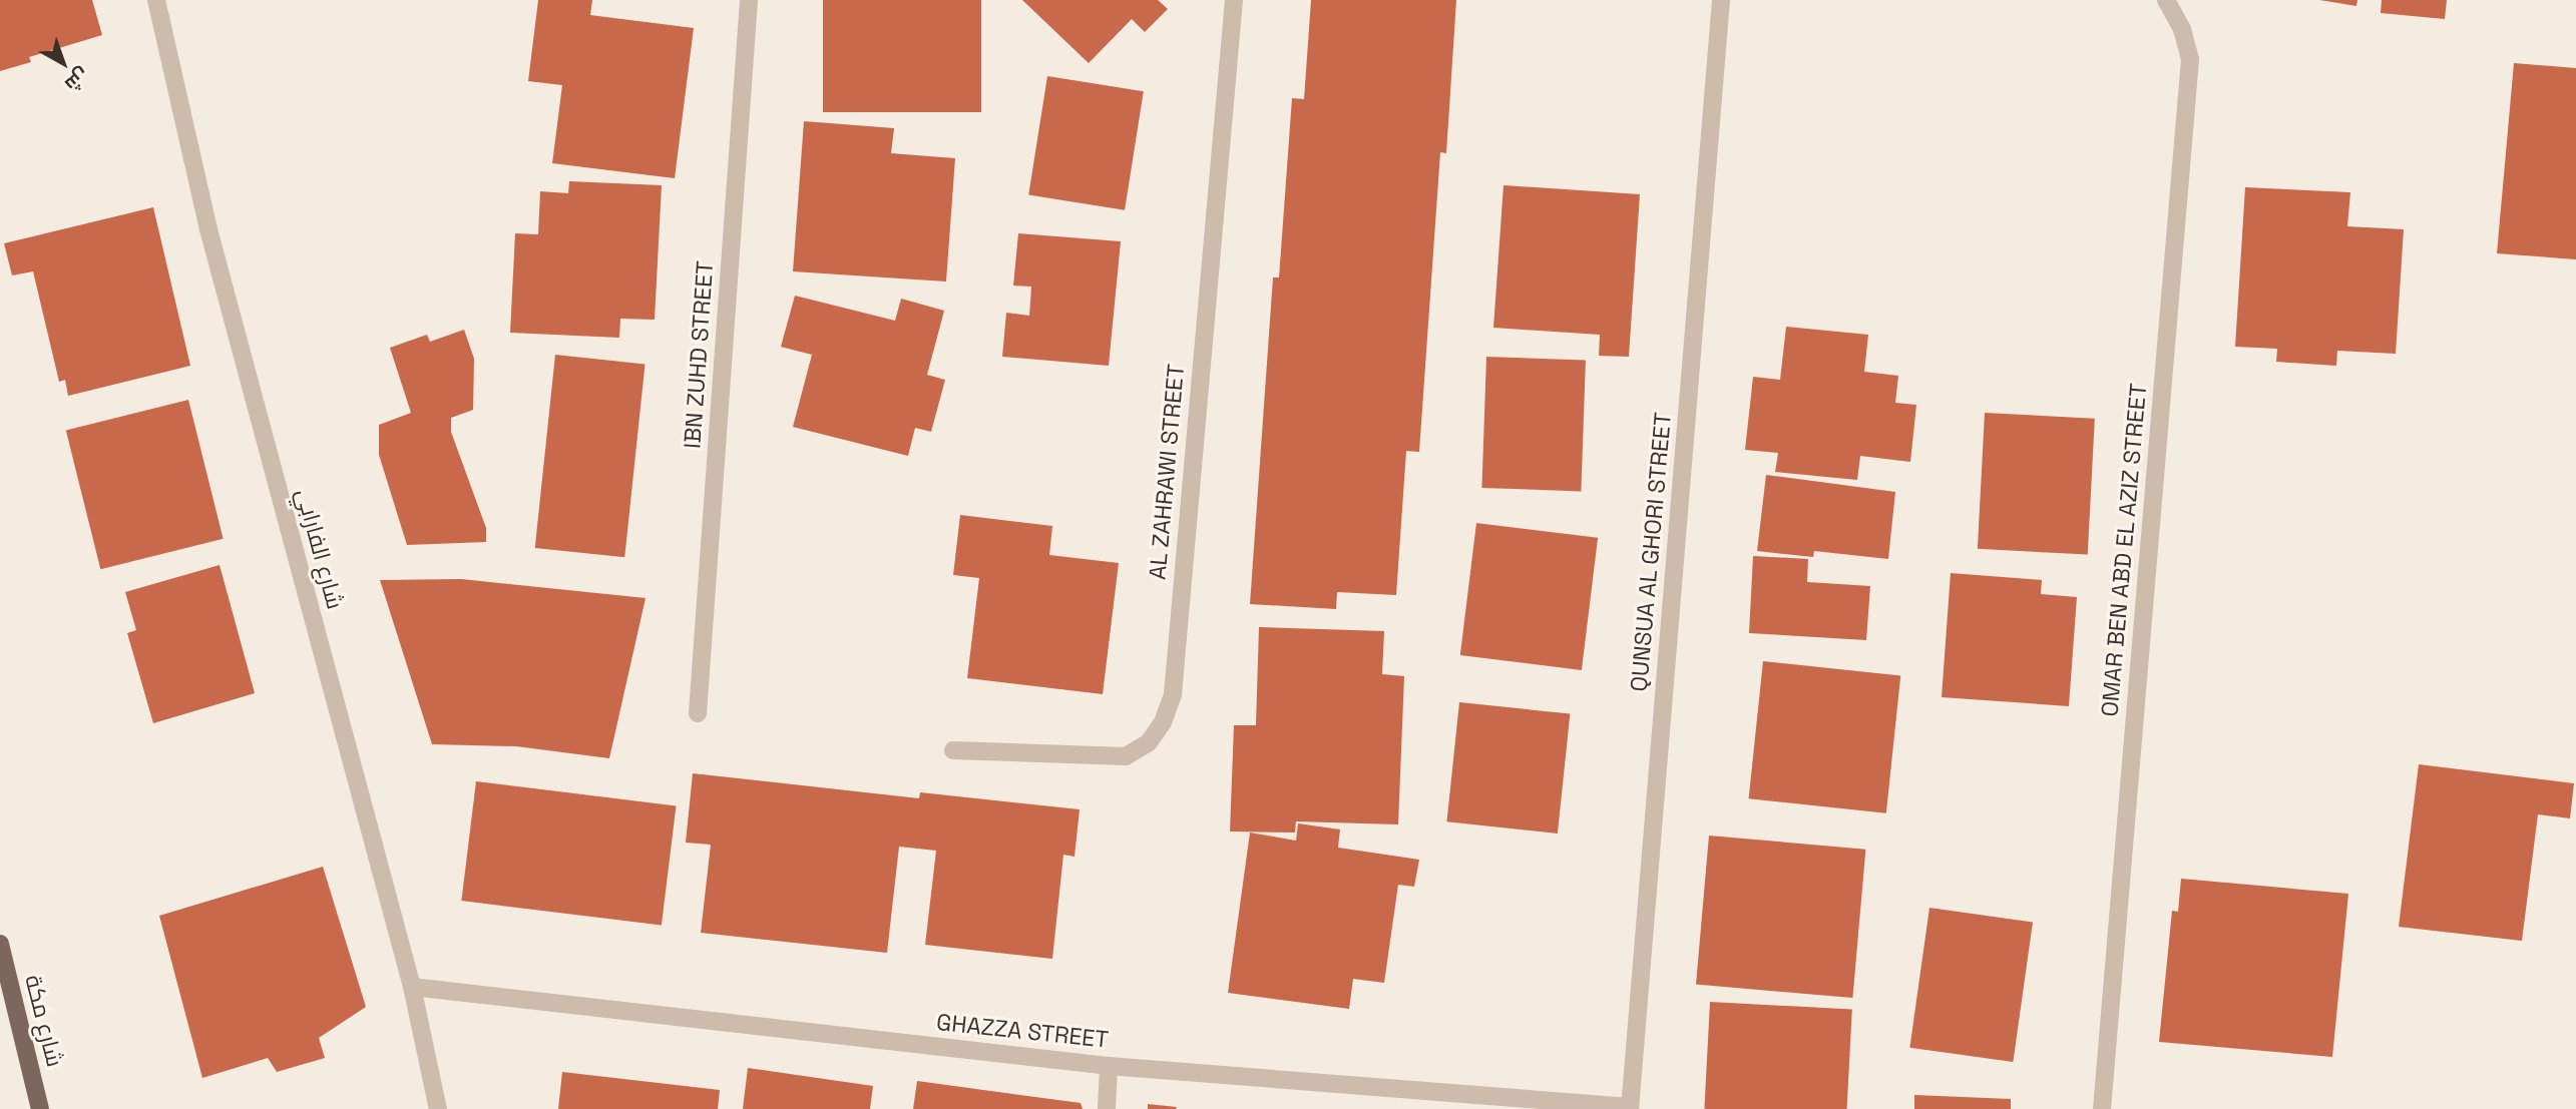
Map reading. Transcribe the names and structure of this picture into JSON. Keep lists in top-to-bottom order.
{
  "streets": {
    "main road": ["شارع مكة"],
    "street": [
      "IBN ZUHD STREET",
      "AL ZAHRAWI STREET",
      "شارع الفارابي",
      "OMAR BEN ABD EL AZIZ STREET",
      "QUNSUA AL GHORI STREET",
      "GHAZZA STREET"
    ]
  },
  "crossings": [
    ["شارع الفارابي", "GHAZZA STREET"],
    ["QUNSUA AL GHORI STREET", "GHAZZA STREET"]
  ],
  "north": "bottom right"
}
